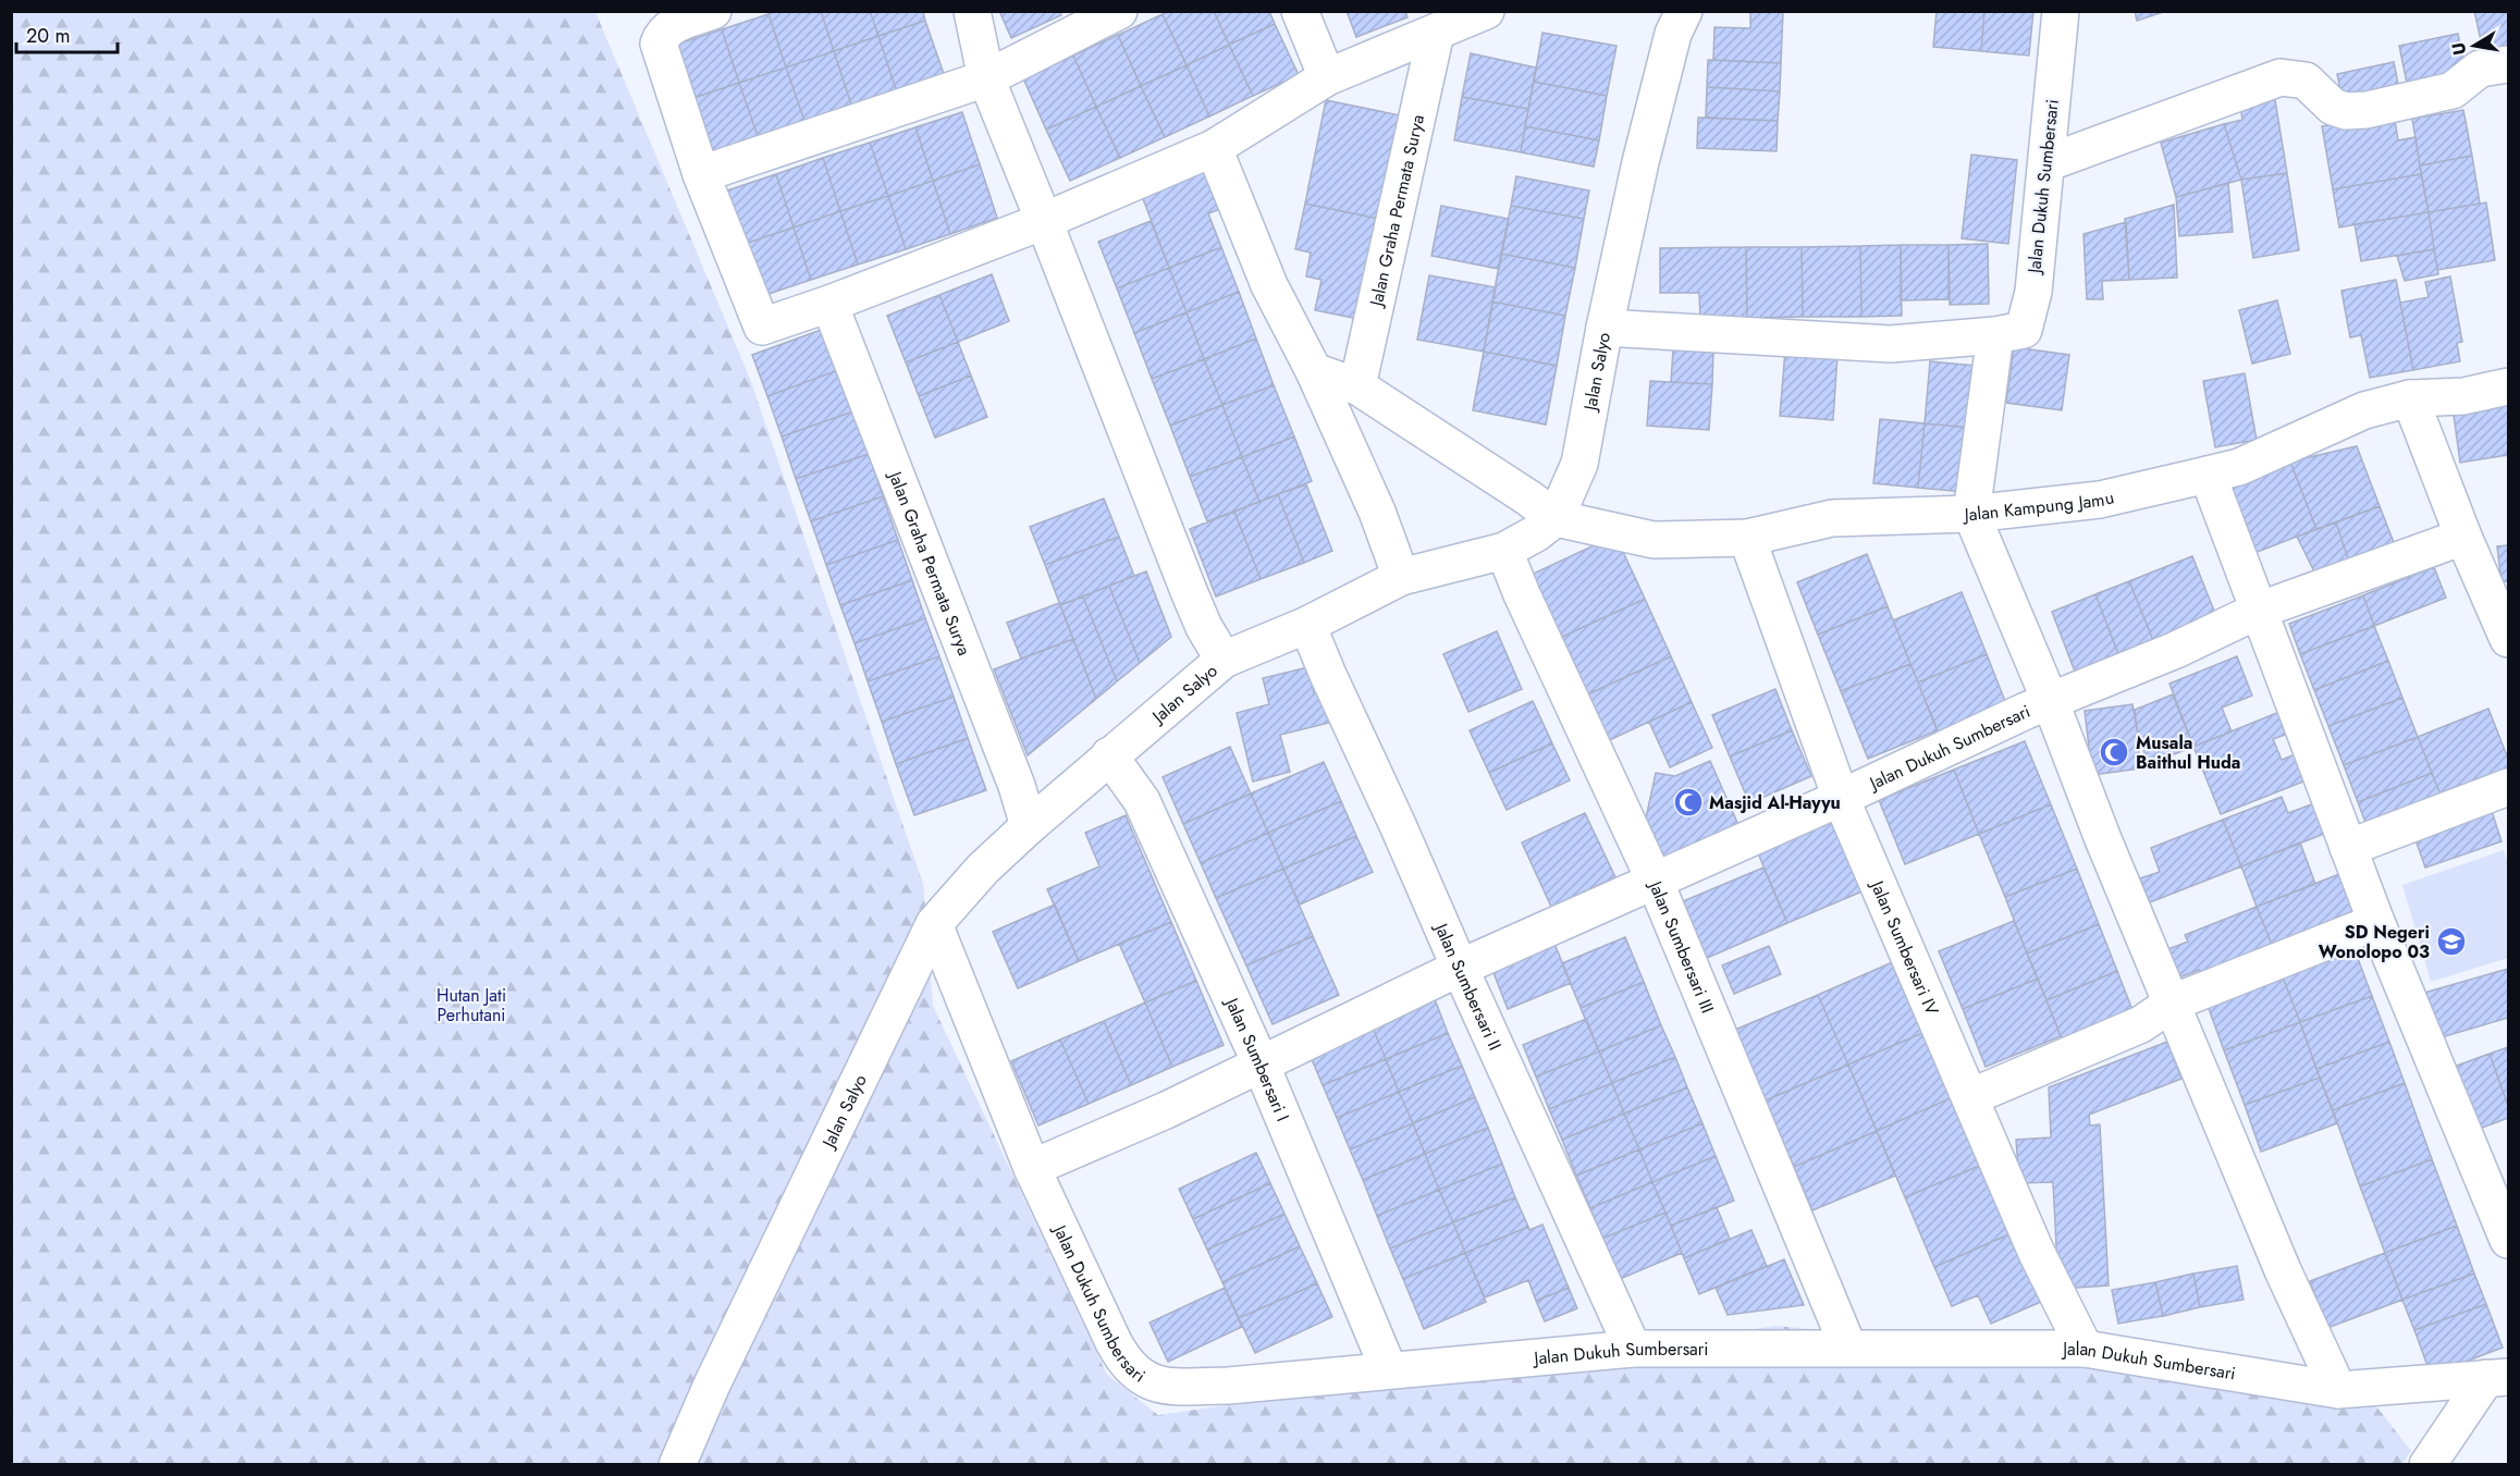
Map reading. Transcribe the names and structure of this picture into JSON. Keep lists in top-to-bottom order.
{
  "streets": {
    "street": [
      "Jalan Dukuh Sumbersari",
      "Jalan Graha Permata Surya",
      "Jalan Salyo",
      "Jalan Kampung Jamu",
      "Jalan Sumbersari III",
      "Jalan Sumbersari IV",
      "Jalan Sumbersari II",
      "Jalan Sumbersari I"
    ]
  },
  "crossings": [
    ["Jalan Dukuh Sumbersari", "Jalan Salyo"],
    ["Jalan Dukuh Sumbersari", "Jalan Kampung Jamu"],
    ["Jalan Dukuh Sumbersari", "Jalan Sumbersari III"],
    ["Jalan Dukuh Sumbersari", "Jalan Sumbersari IV"],
    ["Jalan Dukuh Sumbersari", "Jalan Sumbersari II"],
    ["Jalan Dukuh Sumbersari", "Jalan Sumbersari I"],
    ["Jalan Graha Permata Surya", "Jalan Salyo"],
    ["Jalan Salyo", "Jalan Kampung Jamu"],
    ["Jalan Salyo", "Jalan Sumbersari III"],
    ["Jalan Salyo", "Jalan Sumbersari II"],
    ["Jalan Salyo", "Jalan Sumbersari I"],
    ["Jalan Kampung Jamu", "Jalan Sumbersari IV"]
  ],
  "parks": ["Hutan Jati Perhutani"],
  "places": {
    "mosque": ["Musala Baithul Huda", "Masjid Al-Hayyu"],
    "school or university": ["SD Negeri Wonolopo 03"]
  },
  "scale_bar": "20 m",
  "north": "left"
}
